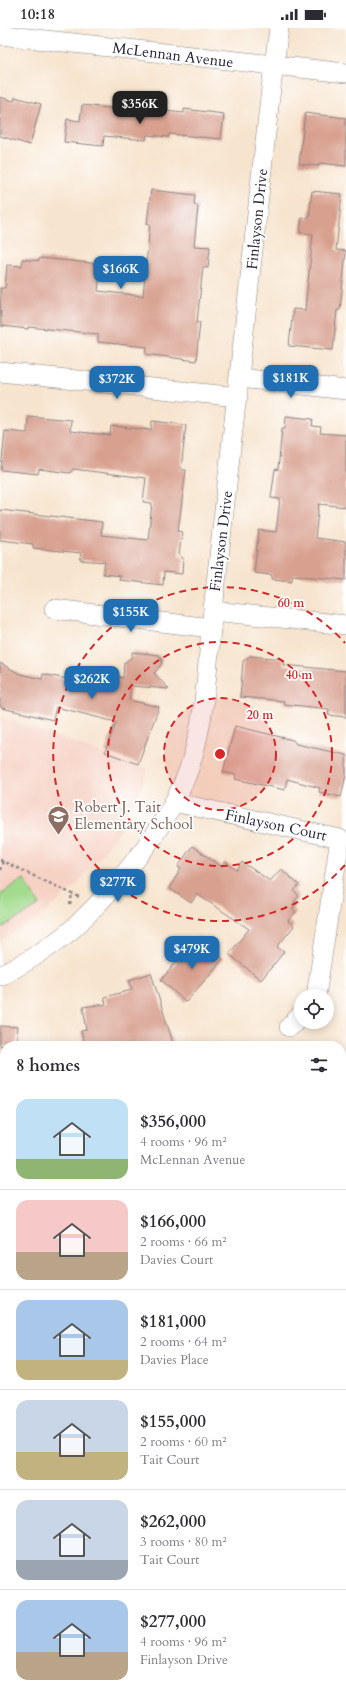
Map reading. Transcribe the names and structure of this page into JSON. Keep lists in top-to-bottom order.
{
  "streets": {
    "street": ["McLennan Avenue", "Finlayson Drive", "Finlayson Court"]
  },
  "crossings": [
    ["McLennan Avenue", "Finlayson Drive"],
    ["Finlayson Drive", "Finlayson Court"]
  ],
  "places": {
    "school or university": ["Robert J. Tait Elementary School"]
  },
  "page": {
    "status": "10:18",
    "price": [
      "$356K",
      "$166K",
      "$181K",
      "$372K",
      "$155K",
      "$262K",
      "$277K",
      "$479K"
    ],
    "heading": "8 homes",
    "list": [
      {
        "name": "$356,000",
        "note": "4 rooms · 96 m² · McLennan Avenue"
      },
      {
        "name": "$166,000",
        "note": "2 rooms · 66 m² · Davies Court"
      },
      {
        "name": "$181,000",
        "note": "2 rooms · 64 m² · Davies Place"
      },
      {
        "name": "$155,000",
        "note": "2 rooms · 60 m² · Tait Court"
      },
      {
        "name": "$262,000",
        "note": "3 rooms · 80 m² · Tait Court"
      },
      {
        "name": "$277,000",
        "note": "4 rooms · 96 m² · Finlayson Drive"
      }
    ]
  },
  "rings": ["60 m", "40 m", "20 m"]
}
